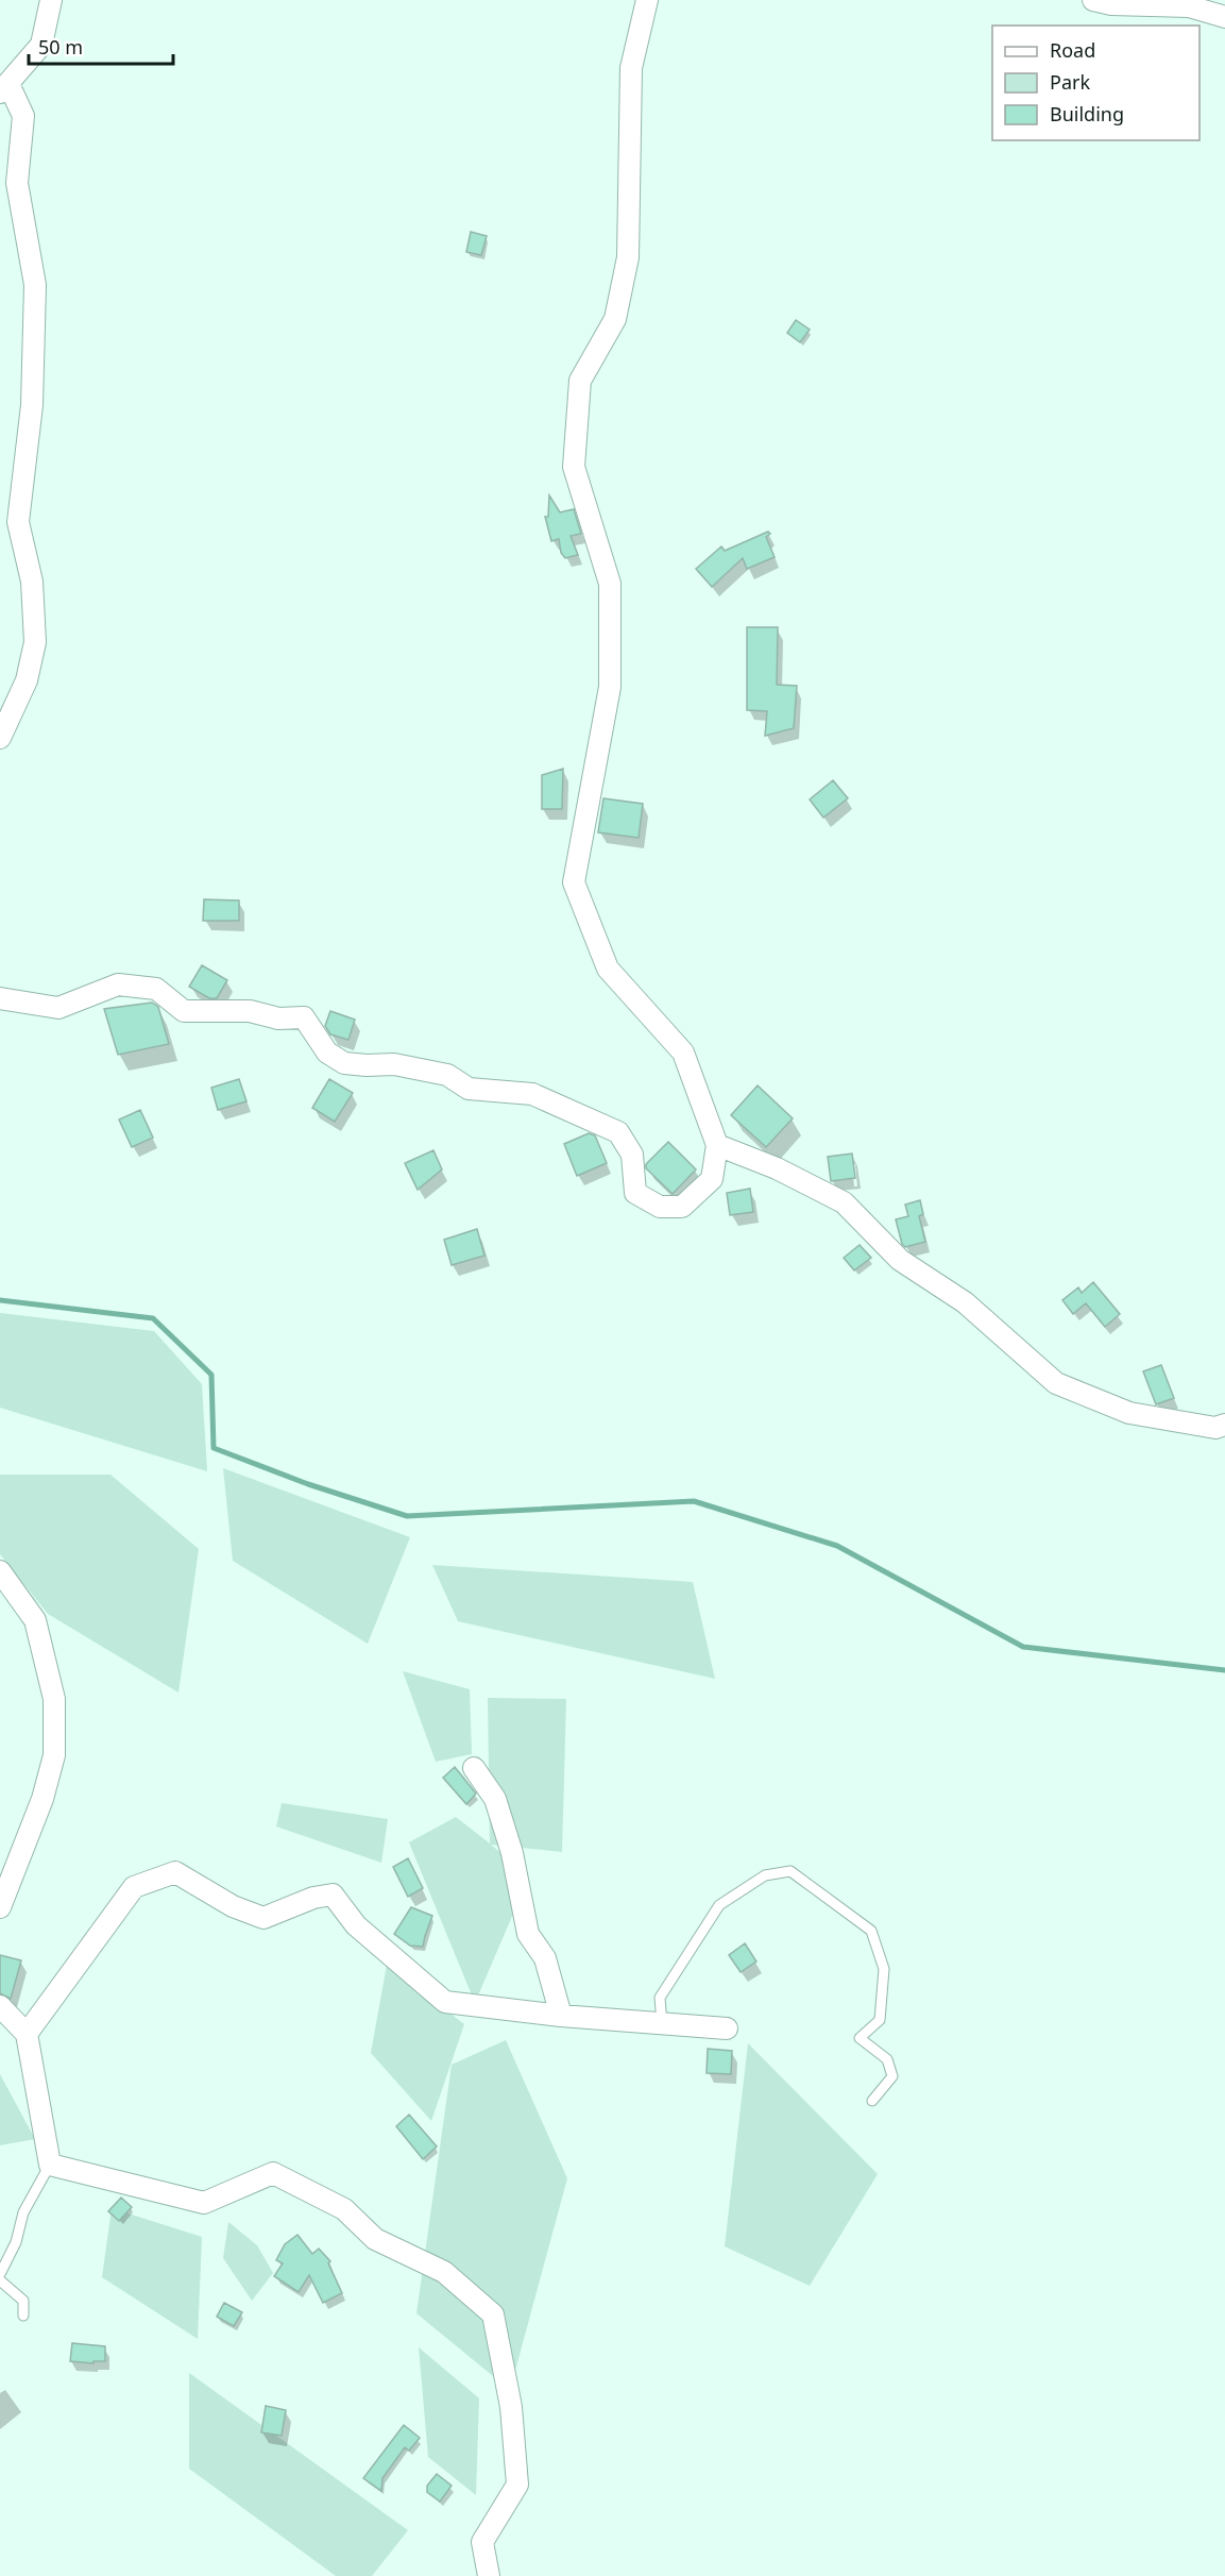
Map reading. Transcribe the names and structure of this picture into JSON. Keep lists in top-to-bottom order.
{
  "legend": ["Road", "Park", "Building"],
  "scale_bar": "50 m"
}
